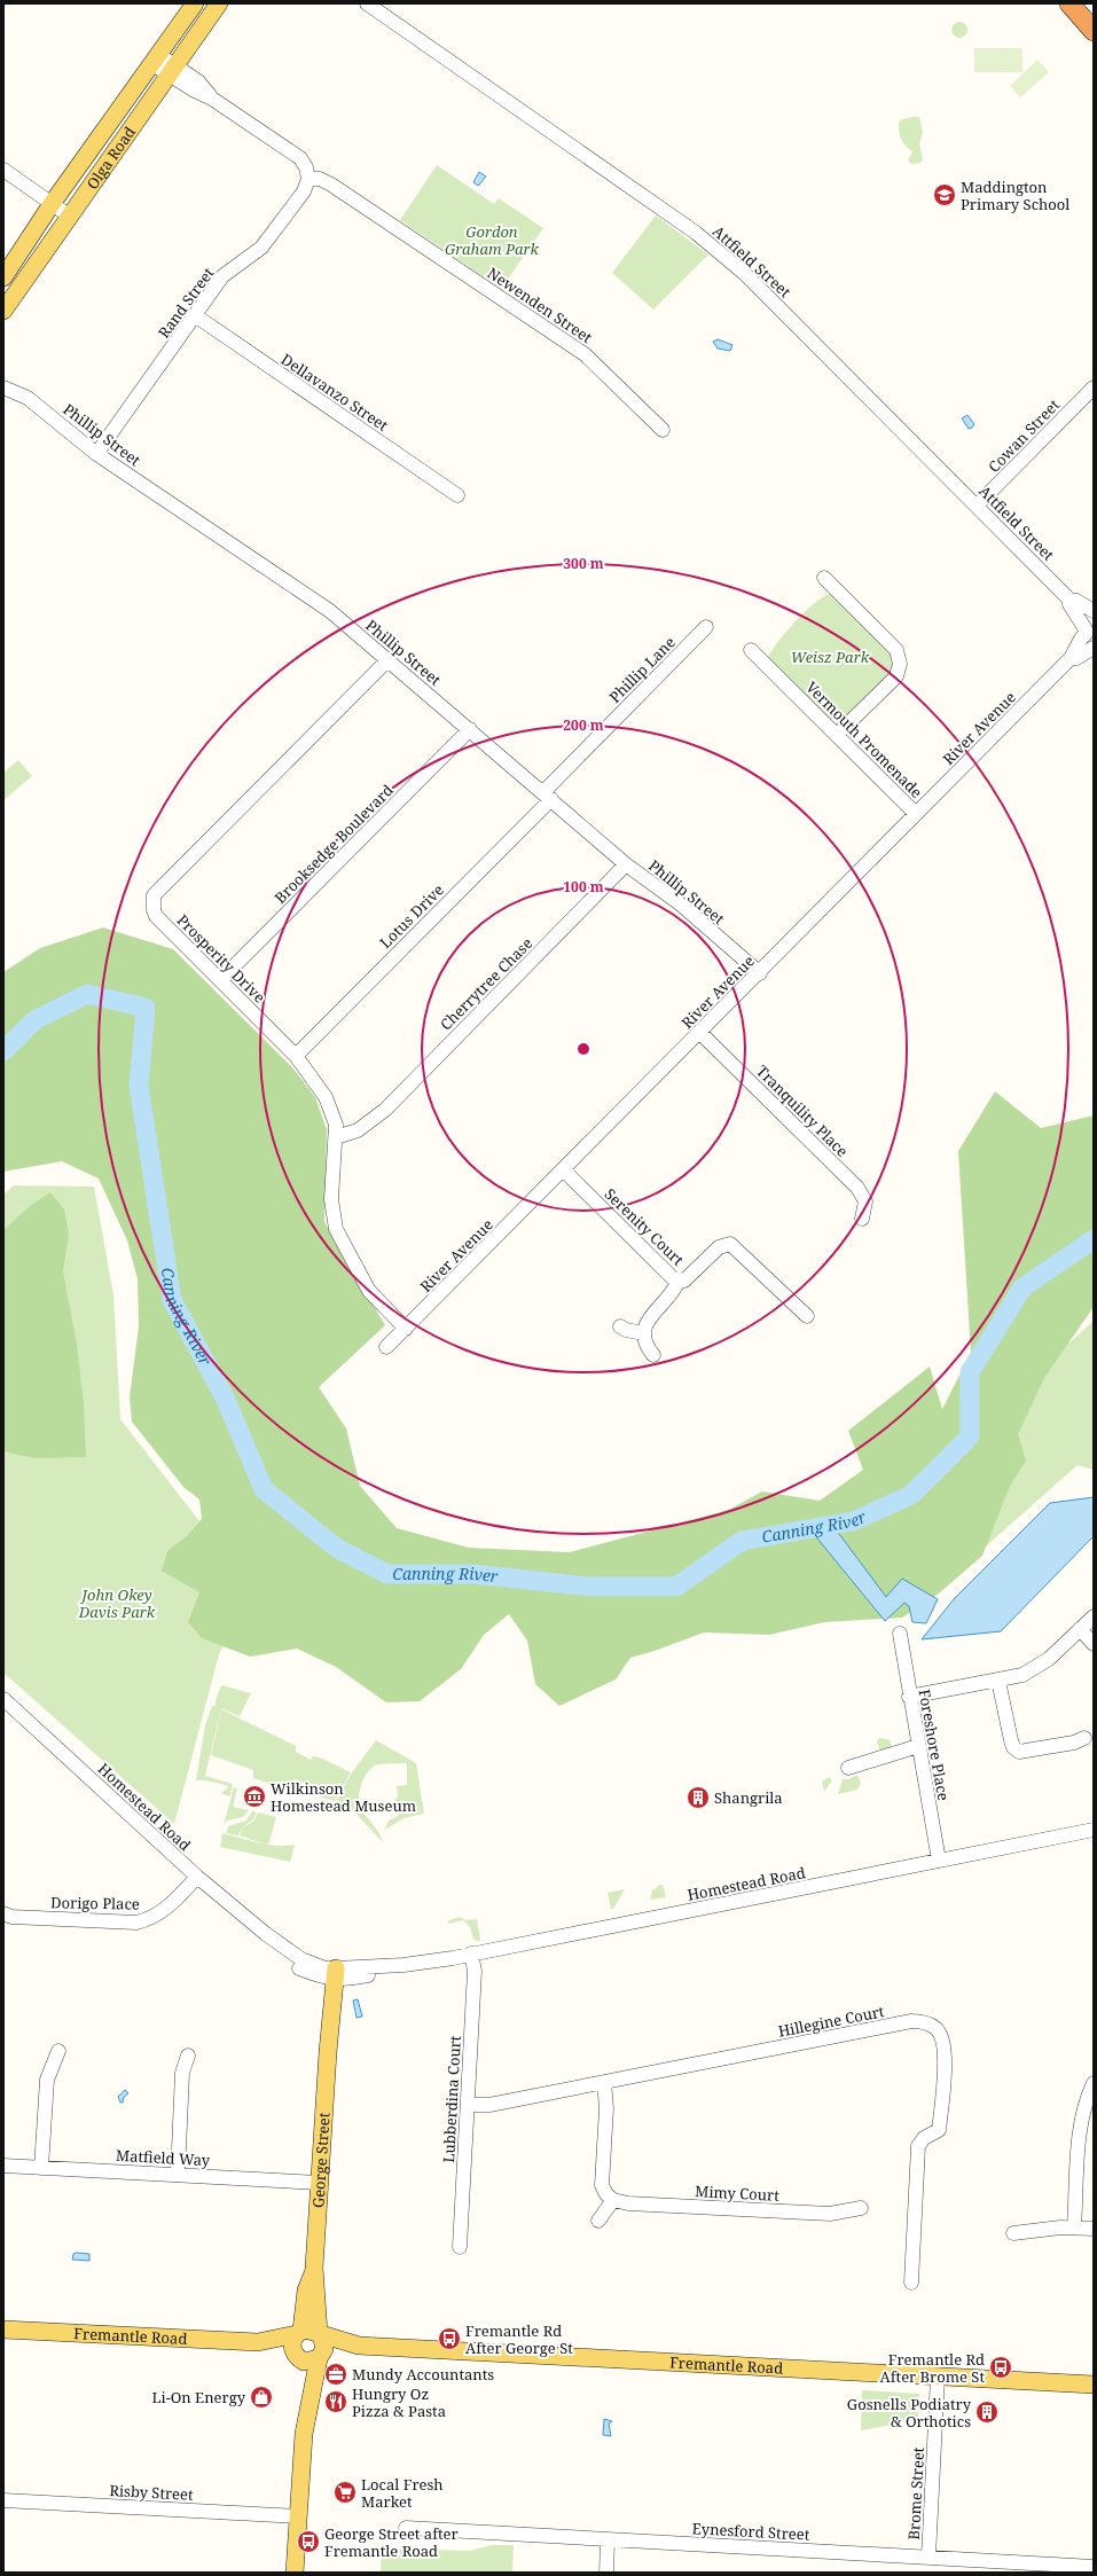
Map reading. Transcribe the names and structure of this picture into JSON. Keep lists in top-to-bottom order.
{
  "streets": {
    "main road": ["Olga Road", "George Street", "Fremantle Road"],
    "street": [
      "Attfield Street",
      "Rand Street",
      "Newenden Street",
      "Dellavanzo Street",
      "Phillip Street",
      "Cowan Street",
      "Phillip Lane",
      "River Avenue",
      "Vermouth Promenade",
      "Brooksedge Boulevard",
      "Lotus Drive",
      "Prosperity Drive",
      "Cherrytree Chase",
      "Tranquility Place",
      "Serenity Court",
      "Foreshore Place",
      "Homestead Road",
      "Dorigo Place",
      "Hillegine Court",
      "Lubberdina Court",
      "Matfield Way",
      "Mimy Court",
      "Risby Street",
      "Brome Street",
      "Eynesford Street"
    ]
  },
  "crossings": [
    ["Attfield Street", "Cowan Street"],
    ["Attfield Street", "River Avenue"],
    ["Rand Street", "Newenden Street"],
    ["Rand Street", "Dellavanzo Street"],
    ["Rand Street", "Phillip Street"],
    ["Phillip Street", "Phillip Lane"],
    ["Phillip Street", "River Avenue"],
    ["Phillip Street", "Brooksedge Boulevard"],
    ["Phillip Street", "Lotus Drive"],
    ["Phillip Street", "Prosperity Drive"],
    ["Phillip Street", "Cherrytree Chase"],
    ["Phillip Lane", "Lotus Drive"],
    ["River Avenue", "Vermouth Promenade"],
    ["River Avenue", "Prosperity Drive"],
    ["River Avenue", "Tranquility Place"],
    ["River Avenue", "Serenity Court"],
    ["Brooksedge Boulevard", "Prosperity Drive"],
    ["Lotus Drive", "Prosperity Drive"],
    ["Prosperity Drive", "Cherrytree Chase"],
    ["Foreshore Place", "Homestead Road"],
    ["Homestead Road", "Dorigo Place"],
    ["Homestead Road", "Lubberdina Court"],
    ["Homestead Road", "George Street"],
    ["Hillegine Court", "Lubberdina Court"],
    ["Matfield Way", "George Street"],
    ["George Street", "Fremantle Road"],
    ["Fremantle Road", "Brome Street"],
    ["Brome Street", "Eynesford Street"]
  ],
  "water": ["Canning River"],
  "parks": ["Gordon Graham Park", "Weisz Park", "John Okey Davis Park"],
  "places": {
    "school or university": ["Maddington Primary School"],
    "museum": ["Wilkinson Homestead Museum"],
    "building": ["Shangrila", "Gosnells Podiatry & Orthotics"],
    "bus stop": ["Fremantle Rd After George St", "Fremantle Rd After Brome St", "George Street after Fremantle Road"],
    "office": ["Mundy Accountants"],
    "shop": ["Li-On Energy"],
    "restaurant": ["Hungry Oz Pizza & Pasta"],
    "supermarket": ["Local Fresh Market"]
  },
  "rings": ["300 m", "200 m", "100 m"]
}
